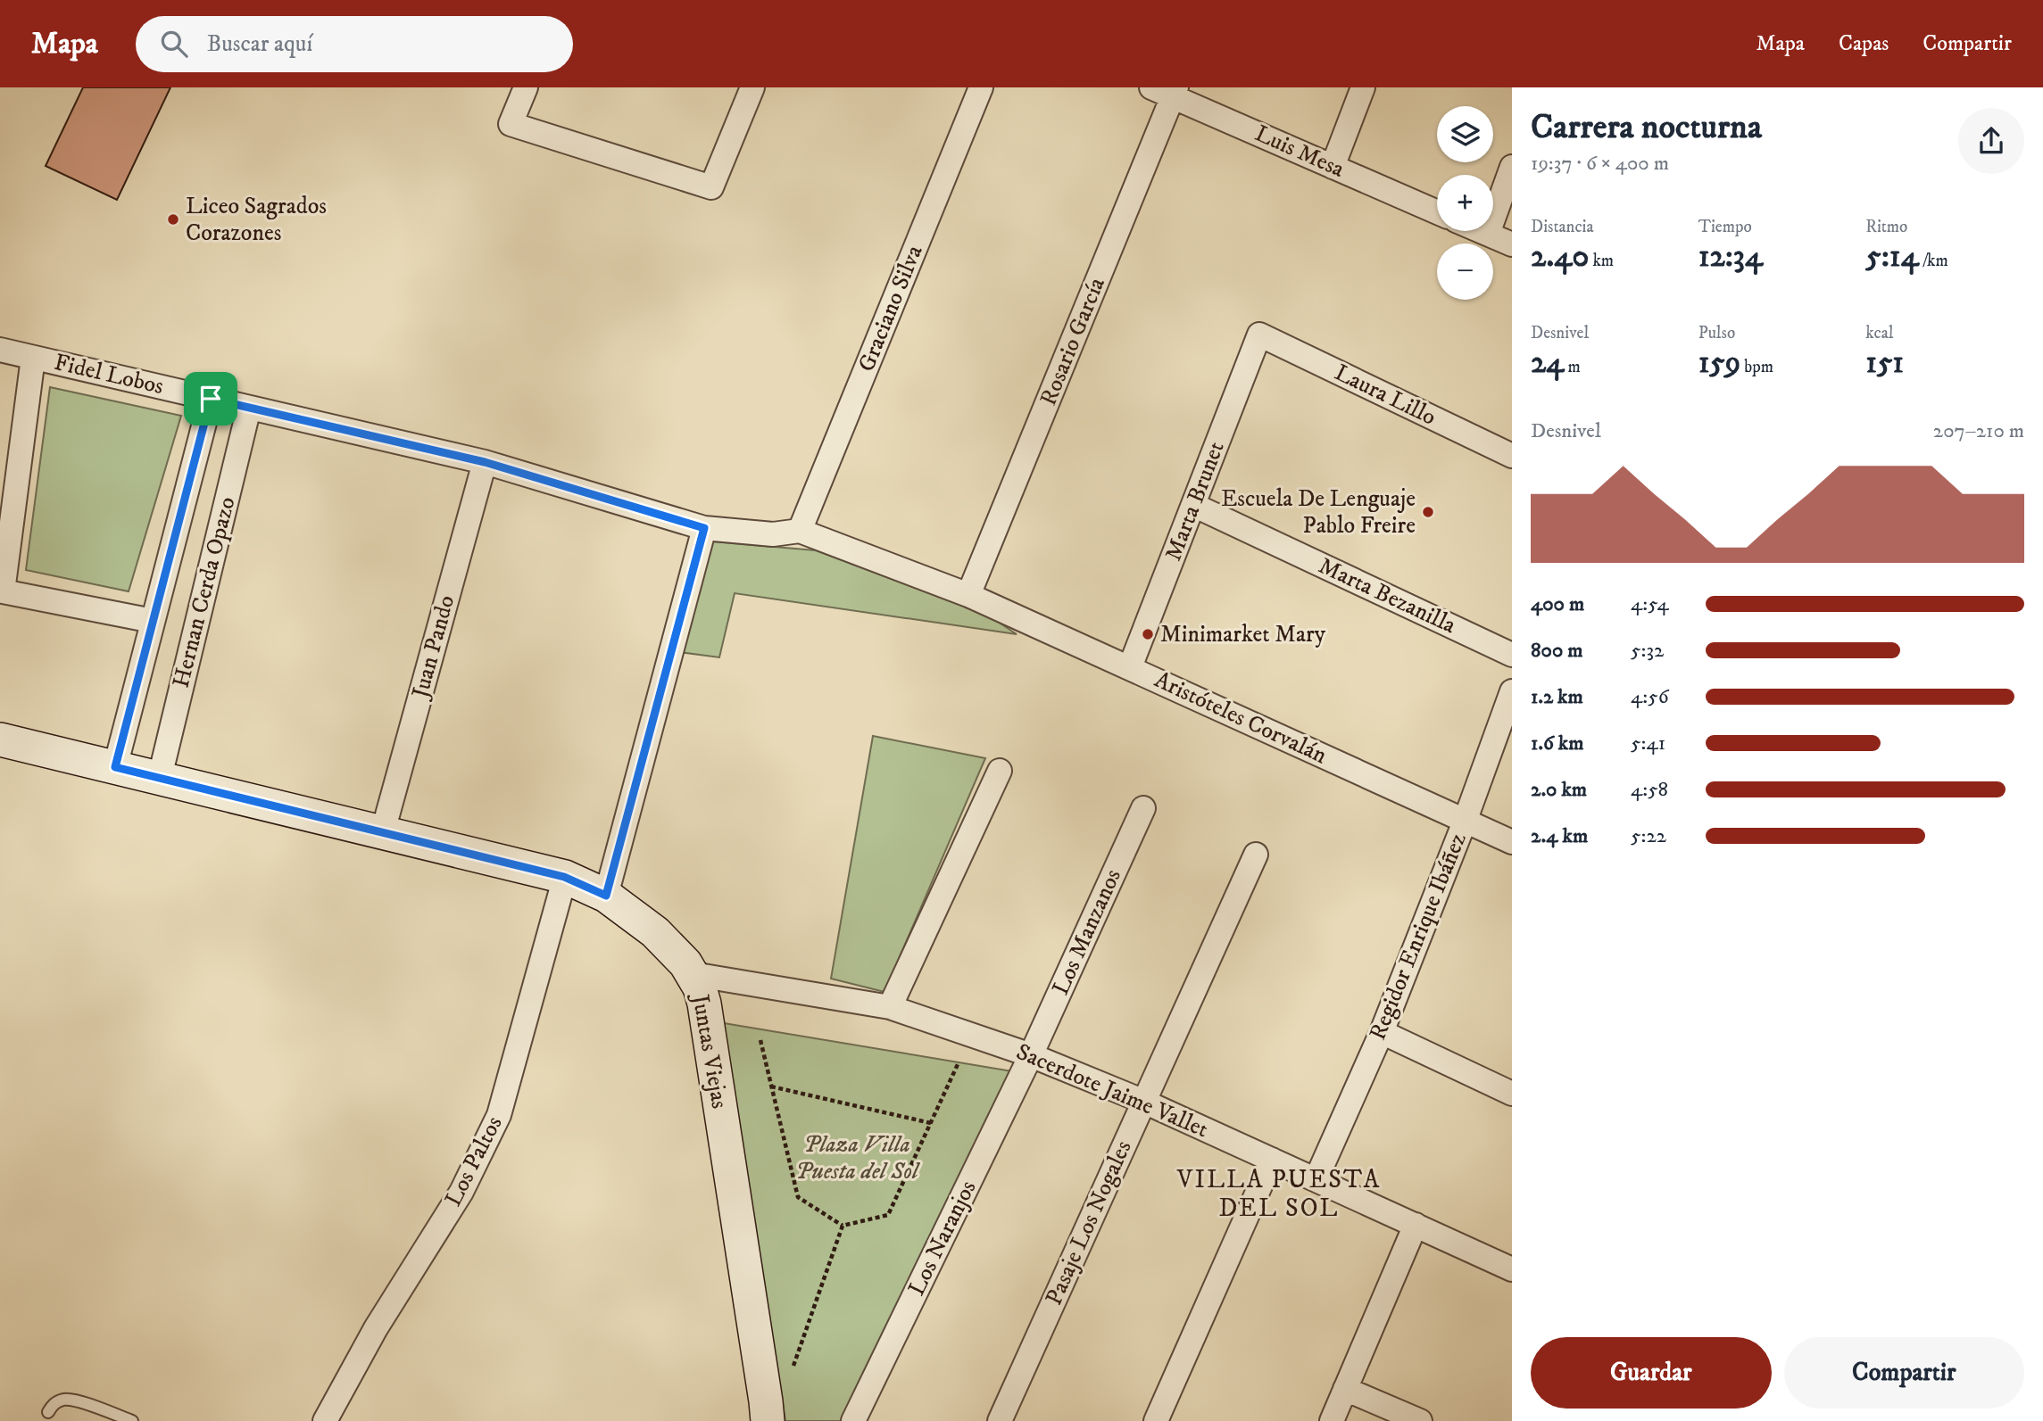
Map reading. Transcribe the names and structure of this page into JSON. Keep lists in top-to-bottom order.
{
  "streets": {
    "street": [
      "Luis Mesa",
      "Graciano Silva",
      "Rosario García",
      "Fidel Lobos",
      "Laura Lillo",
      "Marta Brunet",
      "Hernan Cerda Opazo",
      "Marta Bezanilla",
      "Juan Pando",
      "Aristóteles Corvalán",
      "Los Manzanos",
      "Regidor Enrique Ibáñez",
      "Juntas Viejas",
      "Sacerdote Jaime Vallet",
      "Los Paltos",
      "Pasaje Los Nogales",
      "Los Naranjos"
    ]
  },
  "crossings": [
    ["Luis Mesa", "Rosario García"],
    ["Graciano Silva", "Fidel Lobos"],
    ["Graciano Silva", "Aristóteles Corvalán"],
    ["Rosario García", "Aristóteles Corvalán"],
    ["Fidel Lobos", "Hernan Cerda Opazo"],
    ["Fidel Lobos", "Juan Pando"],
    ["Fidel Lobos", "Aristóteles Corvalán"],
    ["Laura Lillo", "Marta Brunet"],
    ["Marta Brunet", "Marta Bezanilla"],
    ["Marta Brunet", "Aristóteles Corvalán"],
    ["Hernan Cerda Opazo", "Juntas Viejas"],
    ["Juan Pando", "Juntas Viejas"],
    ["Aristóteles Corvalán", "Regidor Enrique Ibáñez"],
    ["Los Manzanos", "Sacerdote Jaime Vallet"],
    ["Los Manzanos", "Los Naranjos"],
    ["Regidor Enrique Ibáñez", "Sacerdote Jaime Vallet"],
    ["Juntas Viejas", "Sacerdote Jaime Vallet"],
    ["Juntas Viejas", "Los Paltos"],
    ["Sacerdote Jaime Vallet", "Pasaje Los Nogales"],
    ["Sacerdote Jaime Vallet", "Los Naranjos"]
  ],
  "districts": ["VILLA PUESTA DEL SOL"],
  "parks": ["Plaza Villa Puesta del Sol"],
  "places": ["Liceo Sagrados Corazones", "Escuela De Lenguaje Pablo Freire", "Minimarket Mary"],
  "page": {
    "header": "Mapa",
    "search": "Buscar aquí",
    "nav": ["Mapa", "Capas", "Compartir"],
    "heading": ["Carrera nocturna", "19:37 · 6 × 400 m"],
    "map_buttons": ["+", "−"],
    "stats": [
      ["Distancia", "2.40 km"],
      ["Tiempo", "12:34"],
      ["Ritmo", "5:14 /km"],
      ["Desnivel", "24 m"],
      ["Pulso", "159 bpm"],
      ["kcal", "151"]
    ],
    "chart": ["Desnivel", "207–210 m"],
    "list": [
      {
        "name": "400 m",
        "note": "4:54"
      },
      {
        "name": "800 m",
        "note": "5:32"
      },
      {
        "name": "1.2 km",
        "note": "4:56"
      },
      {
        "name": "1.6 km",
        "note": "5:41"
      },
      {
        "name": "2.0 km",
        "note": "4:58"
      },
      {
        "name": "2.4 km",
        "note": "5:22"
      }
    ],
    "buttons": ["Guardar", "Compartir"]
  }
}
